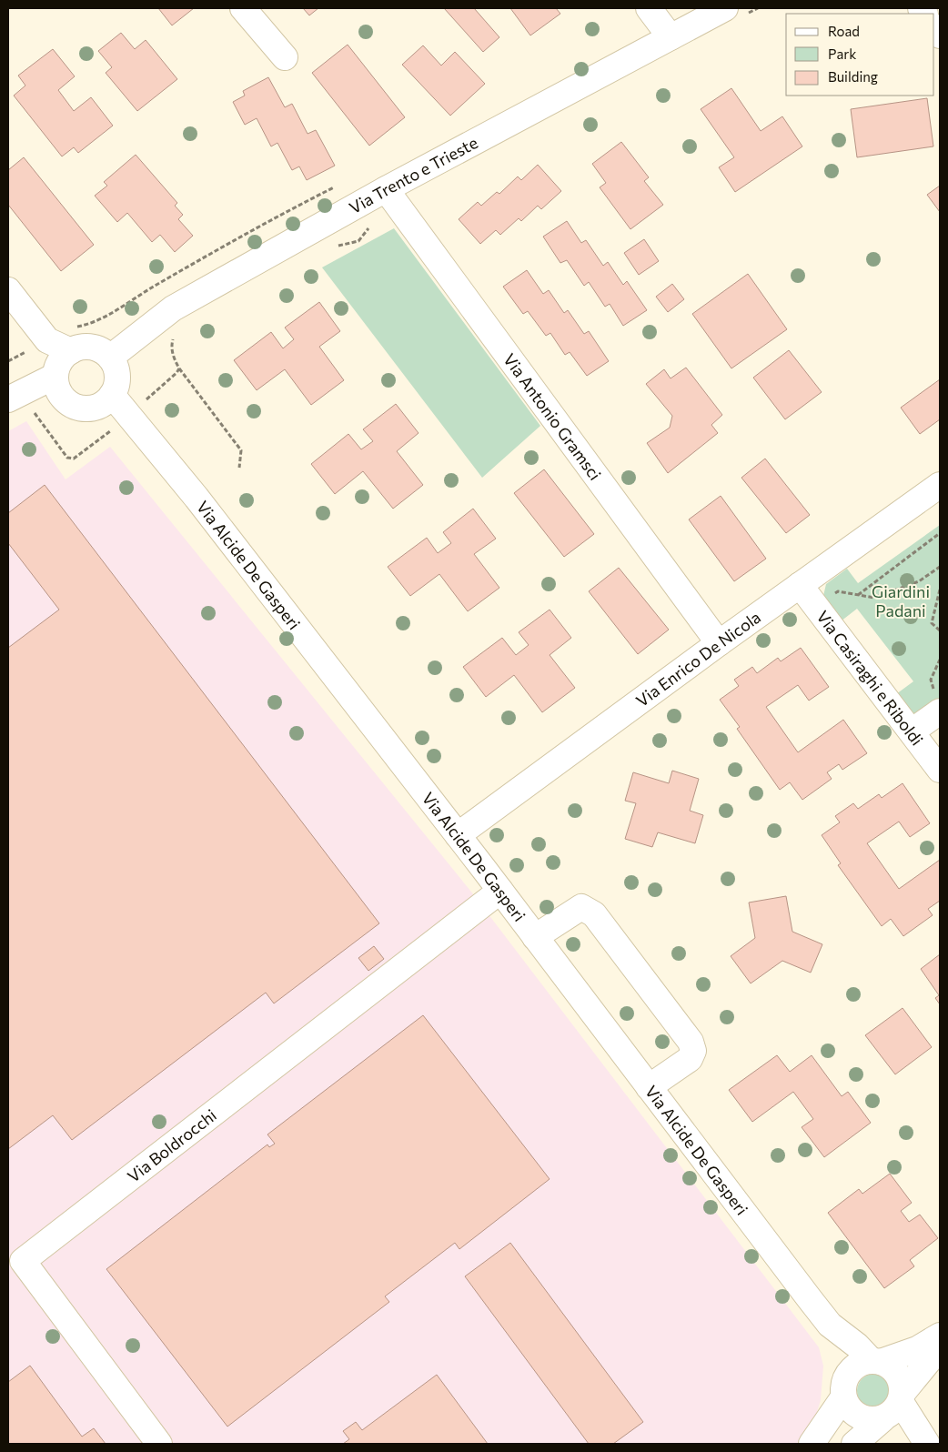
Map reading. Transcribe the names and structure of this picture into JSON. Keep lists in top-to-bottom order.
{
  "streets": {
    "street": [
      "Via Trento e Trieste",
      "Via Antonio Gramsci",
      "Via Alcide De Gasperi",
      "Via Enrico De Nicola",
      "Via Casiraghi e Riboldi",
      "Via Boldrocchi"
    ]
  },
  "crossings": [
    ["Via Trento e Trieste", "Via Antonio Gramsci"],
    ["Via Trento e Trieste", "Via Alcide De Gasperi"],
    ["Via Antonio Gramsci", "Via Enrico De Nicola"],
    ["Via Alcide De Gasperi", "Via Enrico De Nicola"],
    ["Via Alcide De Gasperi", "Via Boldrocchi"],
    ["Via Enrico De Nicola", "Via Casiraghi e Riboldi"]
  ],
  "parks": ["Giardini Padani"],
  "legend": ["Road", "Park", "Building"]
}
